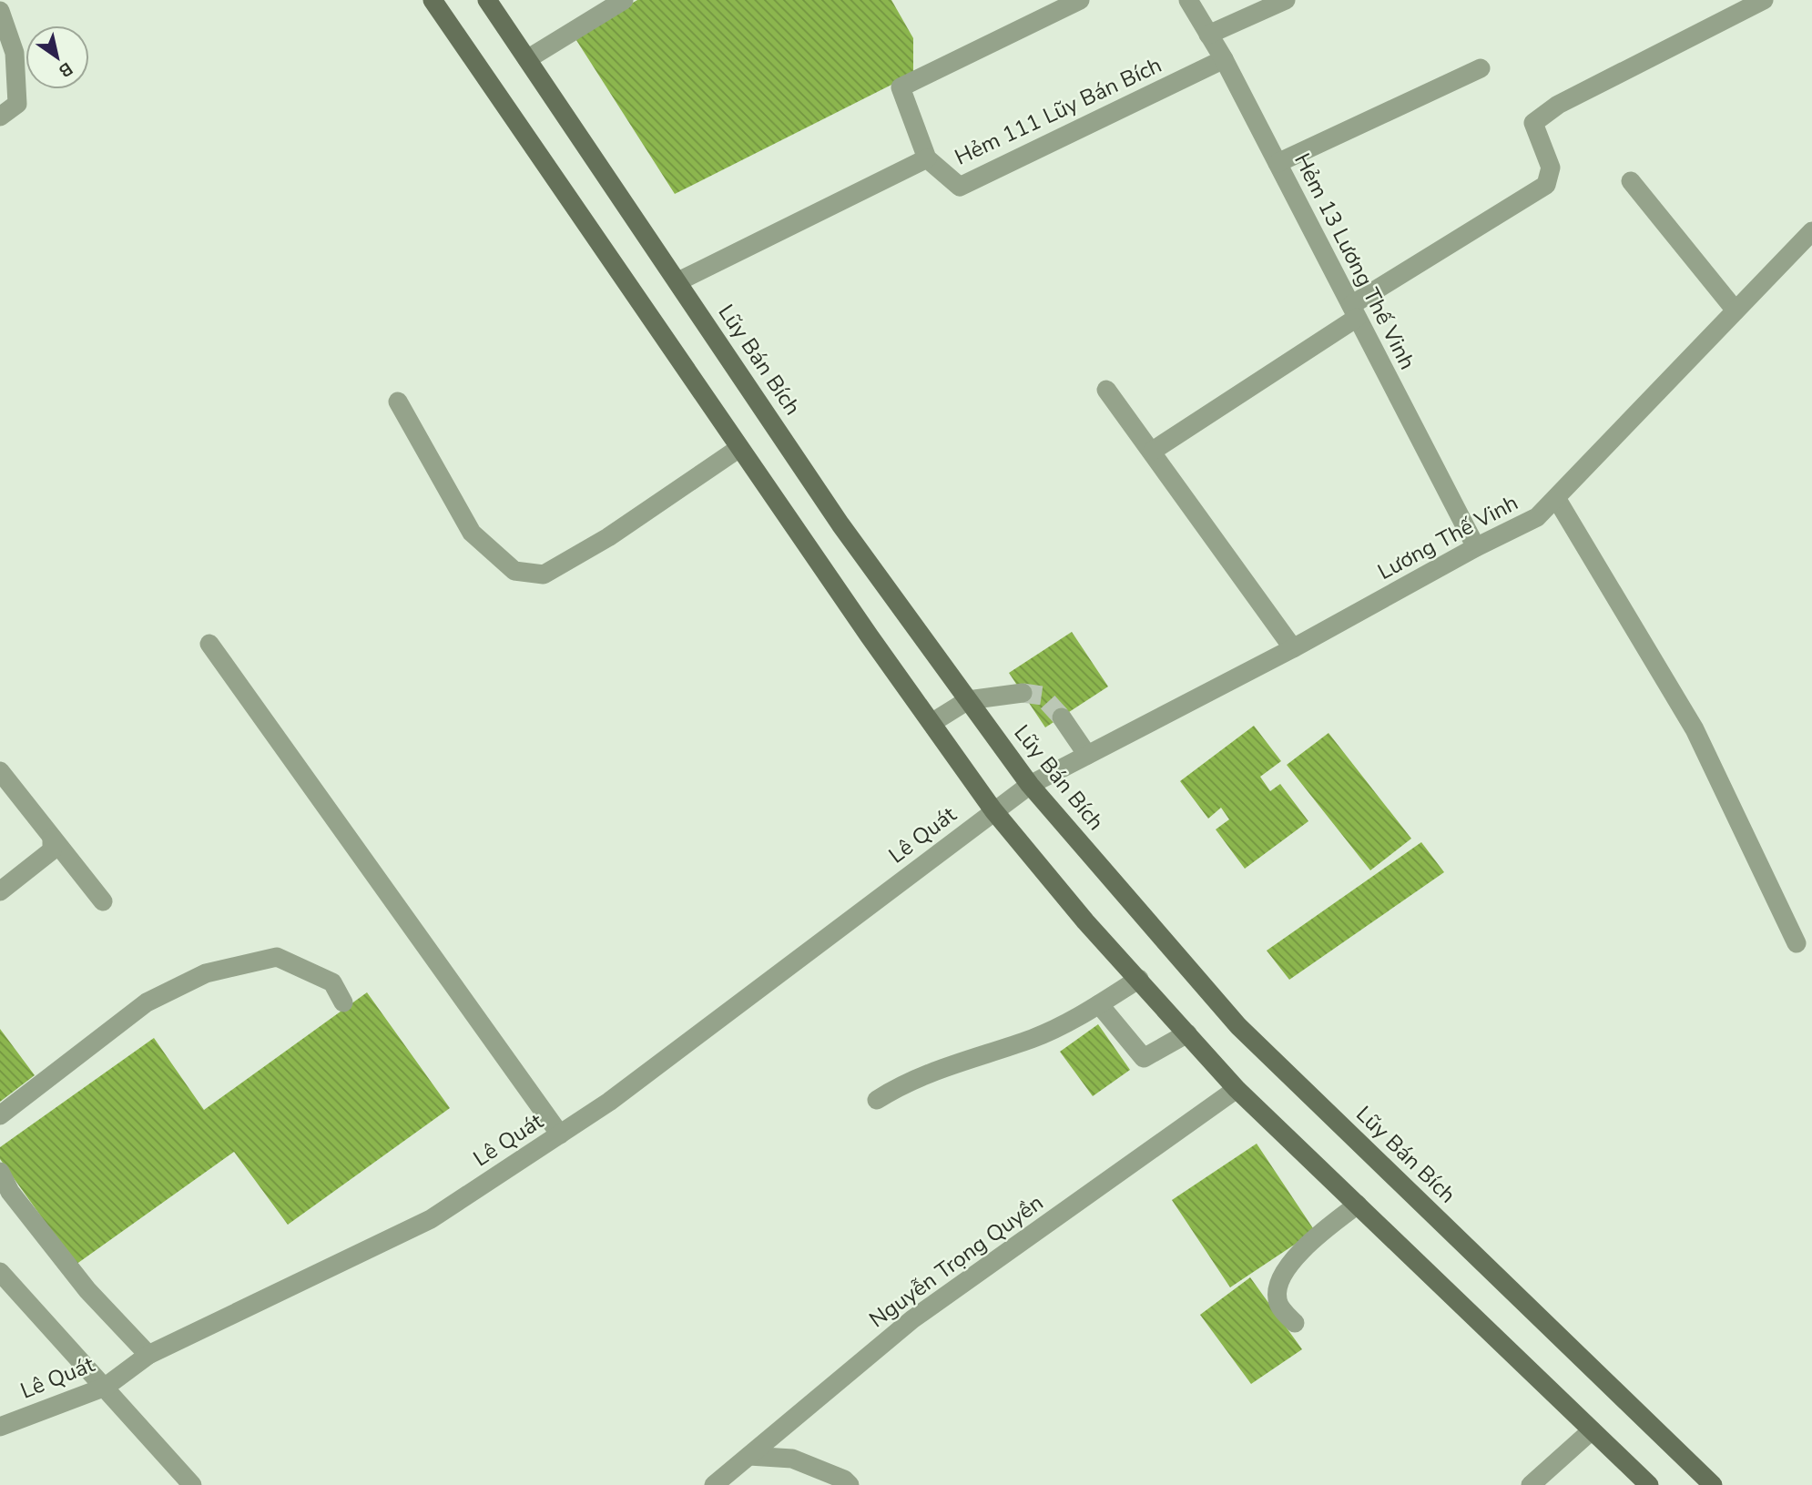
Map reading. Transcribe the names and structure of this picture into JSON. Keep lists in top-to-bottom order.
{
  "streets": {
    "main road": ["Lũy Bán Bích"],
    "street": [
      "Hẻm 111 Lũy Bán Bích",
      "Hẻm 13 Lương Thế Vinh",
      "Lương Thế Vinh",
      "Lê Quát",
      "Nguyễn Trọng Quyền"
    ]
  },
  "crossings": [
    ["Hẻm 111 Lũy Bán Bích", "Hẻm 13 Lương Thế Vinh"],
    ["Hẻm 111 Lũy Bán Bích", "Lũy Bán Bích"],
    ["Hẻm 13 Lương Thế Vinh", "Lương Thế Vinh"],
    ["Lũy Bán Bích", "Lương Thế Vinh"],
    ["Lũy Bán Bích", "Lê Quát"],
    ["Lương Thế Vinh", "Lê Quát"]
  ],
  "north": "bottom right"
}
